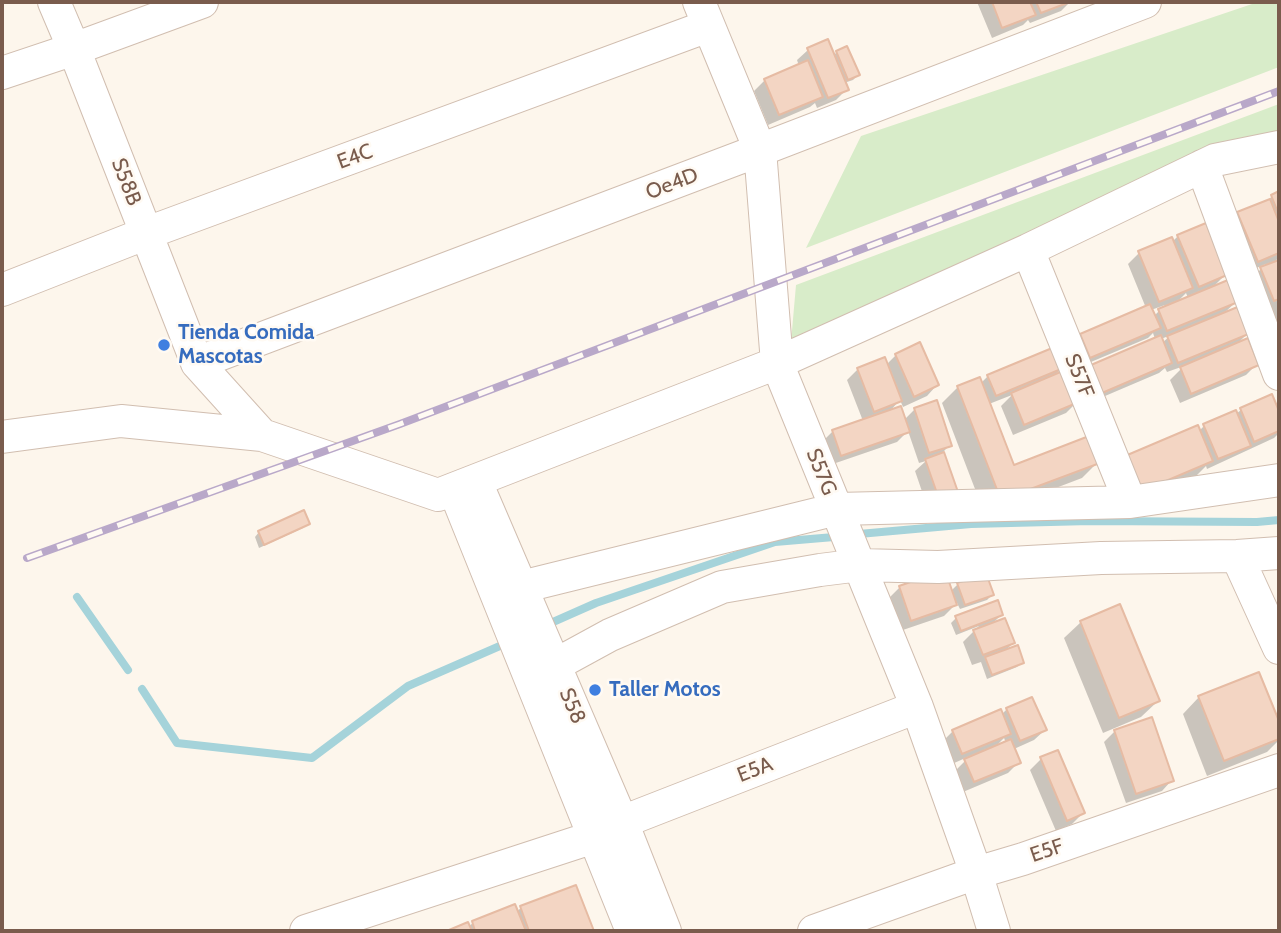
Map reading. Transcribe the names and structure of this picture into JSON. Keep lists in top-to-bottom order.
{
  "streets": {
    "street": [
      "E4C",
      "S58B",
      "Oe4D",
      "S57F",
      "S57G",
      "S58",
      "E5A",
      "E5F"
    ]
  },
  "crossings": [
    ["E4C", "S58B"],
    ["E4C", "S57G"],
    ["S58B", "Oe4D"],
    ["Oe4D", "S57G"],
    ["S57G", "E5A"],
    ["S57G", "E5F"],
    ["S58", "E5A"]
  ],
  "places": ["Tienda Comida Mascotas", "Taller Motos"]
}
